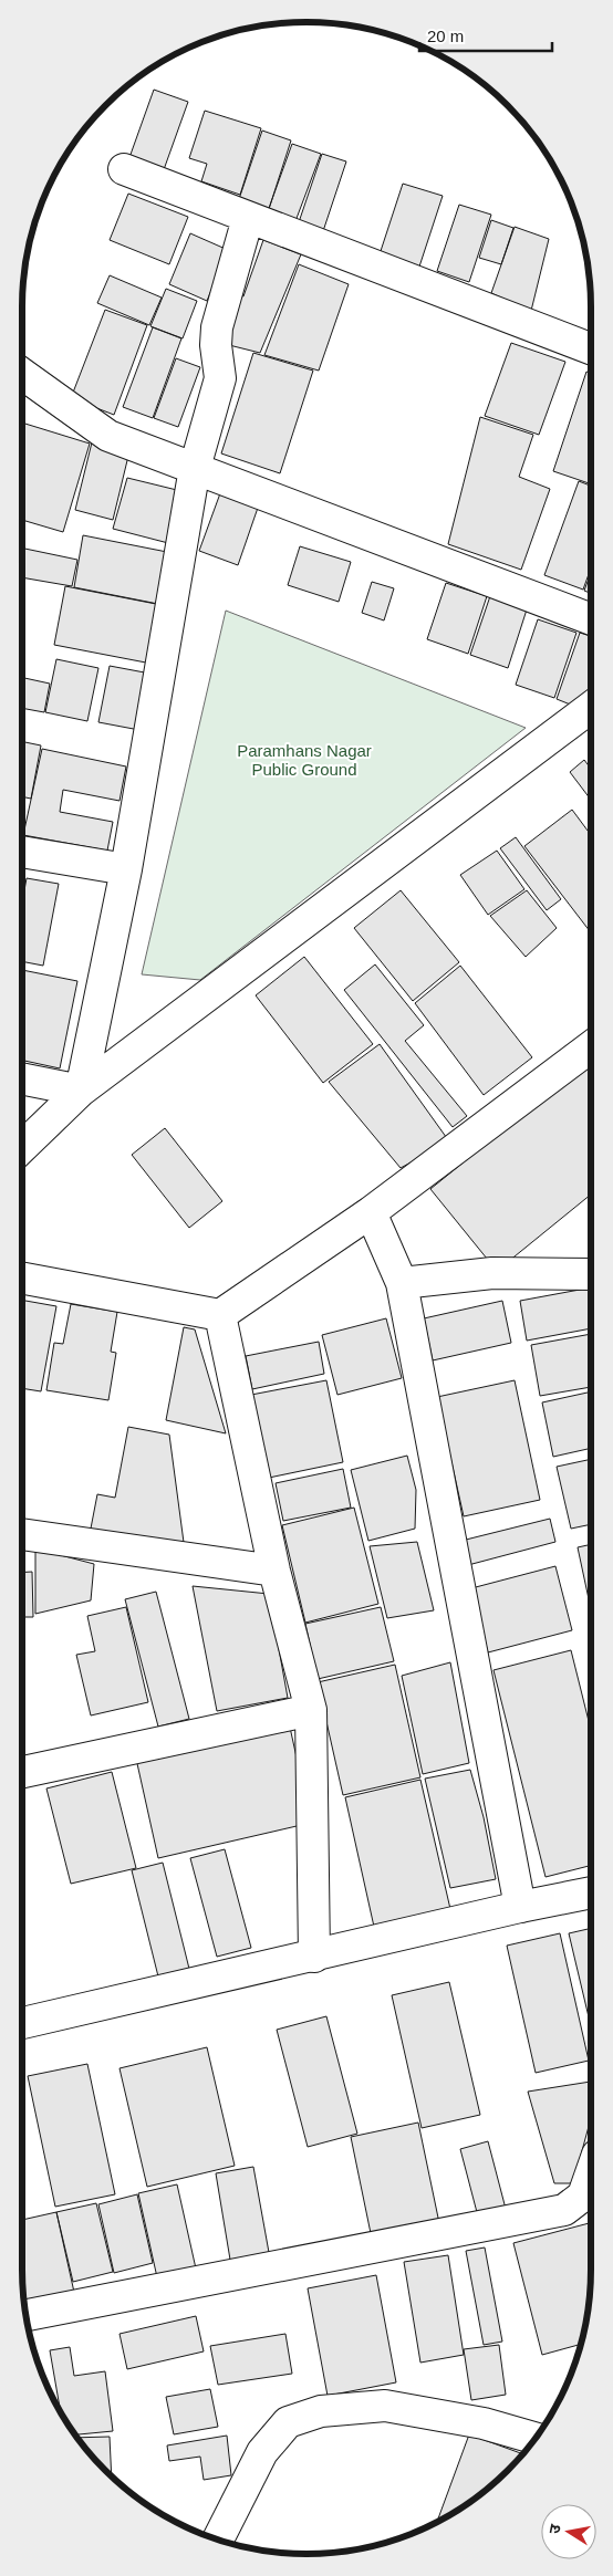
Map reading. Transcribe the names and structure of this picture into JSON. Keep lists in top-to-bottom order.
{
  "parks": ["Paramhans Nagar Public Ground"],
  "scale_bar": "20 m",
  "north": "left"
}
